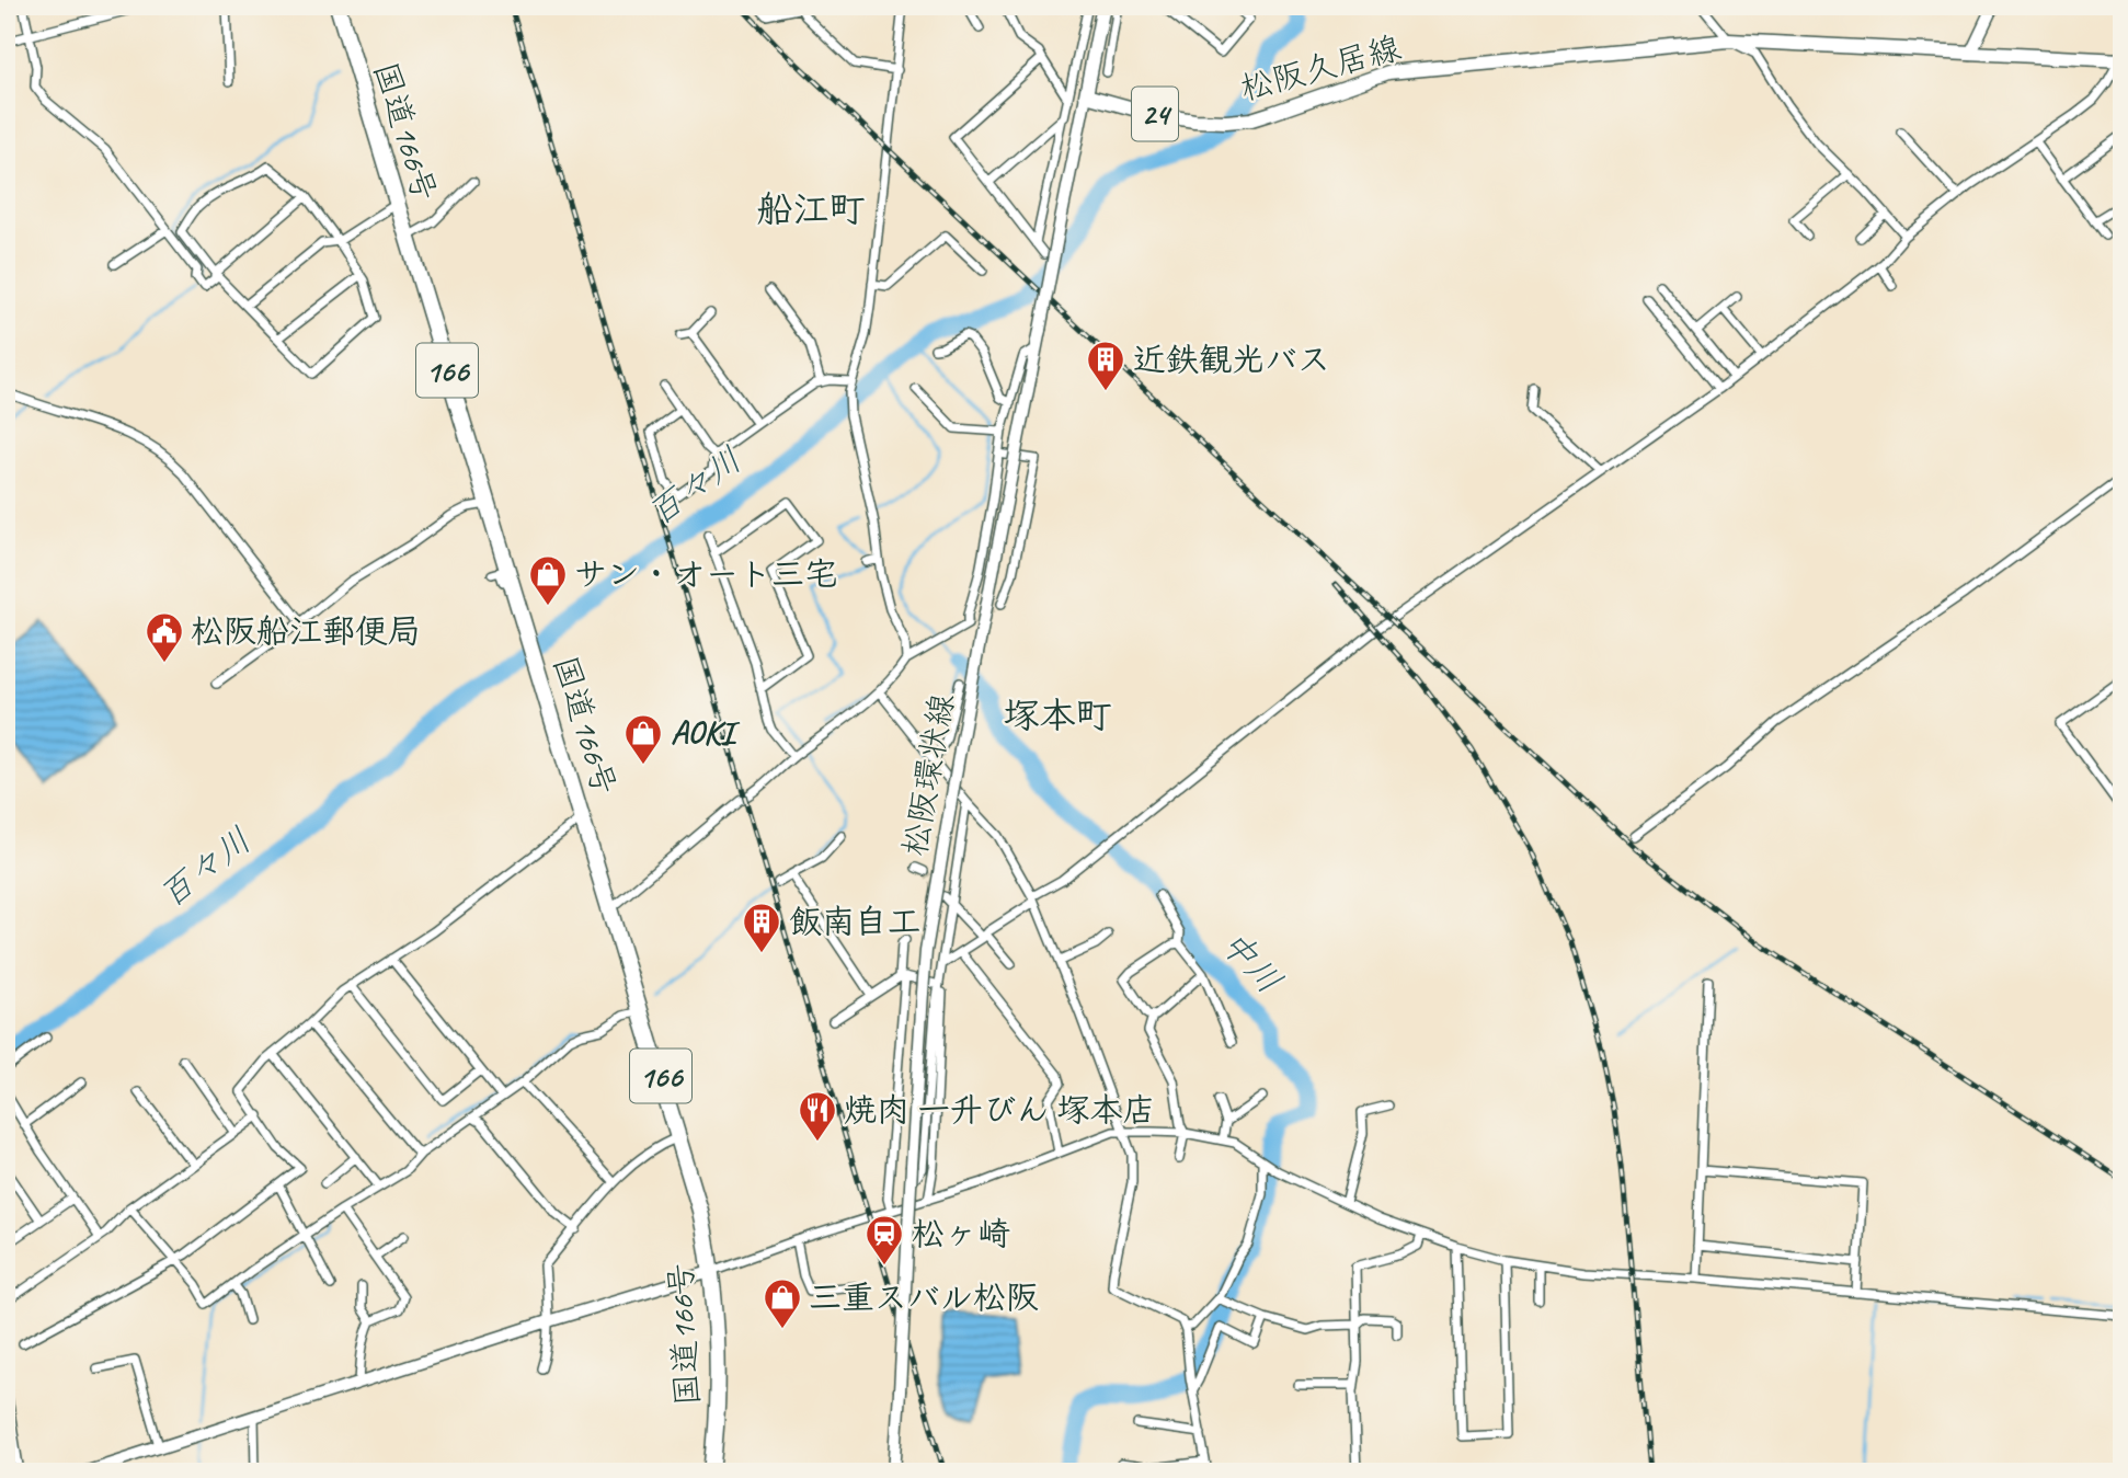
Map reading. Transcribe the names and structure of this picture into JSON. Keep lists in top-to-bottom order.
{
  "streets": {
    "highway": ["国道166号", "166"],
    "main road": ["松阪久居線", "24", "松阪環状線"]
  },
  "crossings": [
    ["松阪久居線", "24"],
    ["松阪久居線", "松阪環状線"],
    ["24", "松阪環状線"]
  ],
  "districts": ["船江町", "塚本町"],
  "water": ["百々川", "中川"],
  "places": {
    "building": ["近鉄観光バス", "飯南自工"],
    "shop": ["サン・オート三宅", "AOKI", "三重スバル松阪"],
    "public building": ["松阪船江郵便局"],
    "restaurant": ["焼肉 一升びん 塚本店"],
    "station": ["松ヶ崎"]
  }
}
